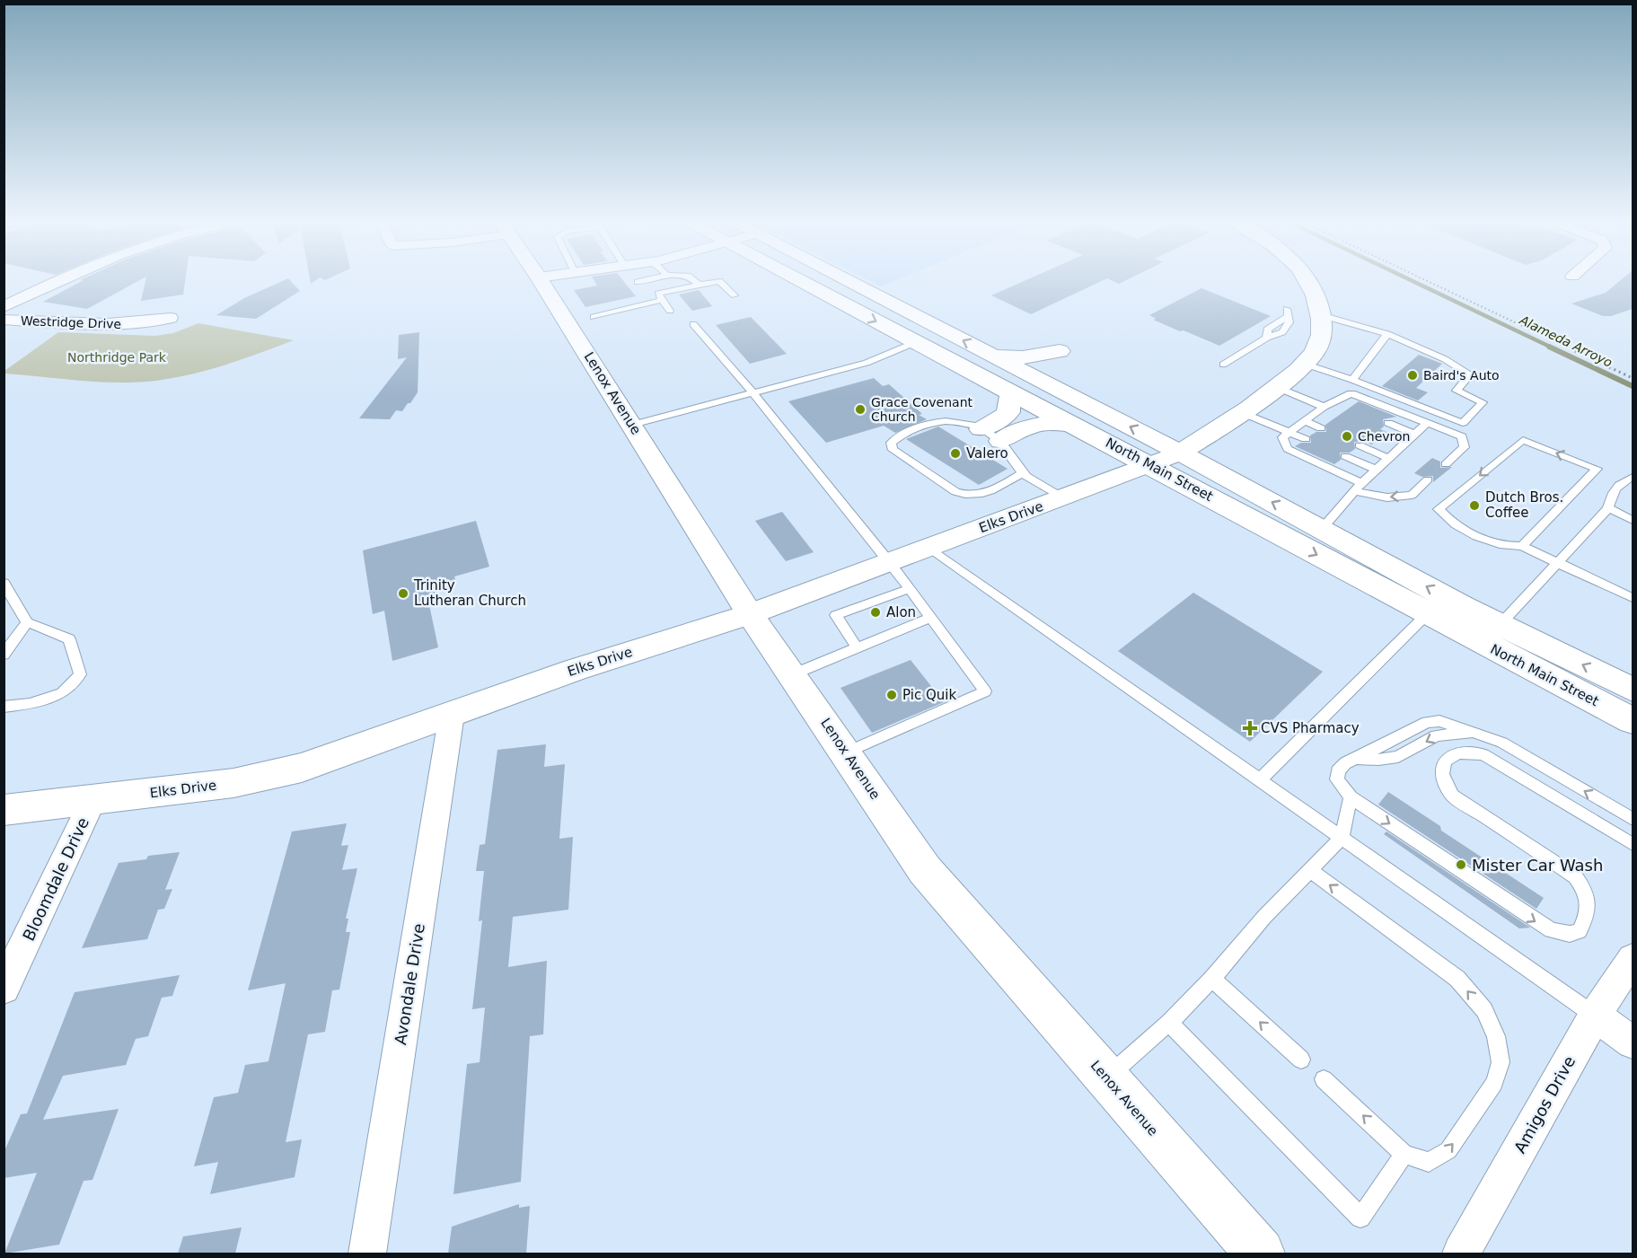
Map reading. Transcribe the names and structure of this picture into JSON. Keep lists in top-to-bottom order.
{
  "streets": {
    "main road": ["Lenox Avenue", "North Main Street", "Elks Drive"],
    "street": [
      "Westridge Drive",
      "Bloomdale Drive",
      "Avondale Drive",
      "Amigos Drive"
    ]
  },
  "crossings": [
    ["Lenox Avenue", "Elks Drive"],
    ["North Main Street", "Elks Drive"],
    ["Elks Drive", "Bloomdale Drive"],
    ["Elks Drive", "Avondale Drive"]
  ],
  "water": ["Alameda Arroyo"],
  "parks": ["Northridge Park"],
  "places": {
    "other": [
      "Baird's Auto",
      "Grace Covenant Church",
      "Chevron",
      "Valero",
      "Dutch Bros. Coffee",
      "Trinity Lutheran Church",
      "Alon",
      "Pic Quik",
      "Mister Car Wash"
    ],
    "health": ["CVS Pharmacy"]
  }
}
